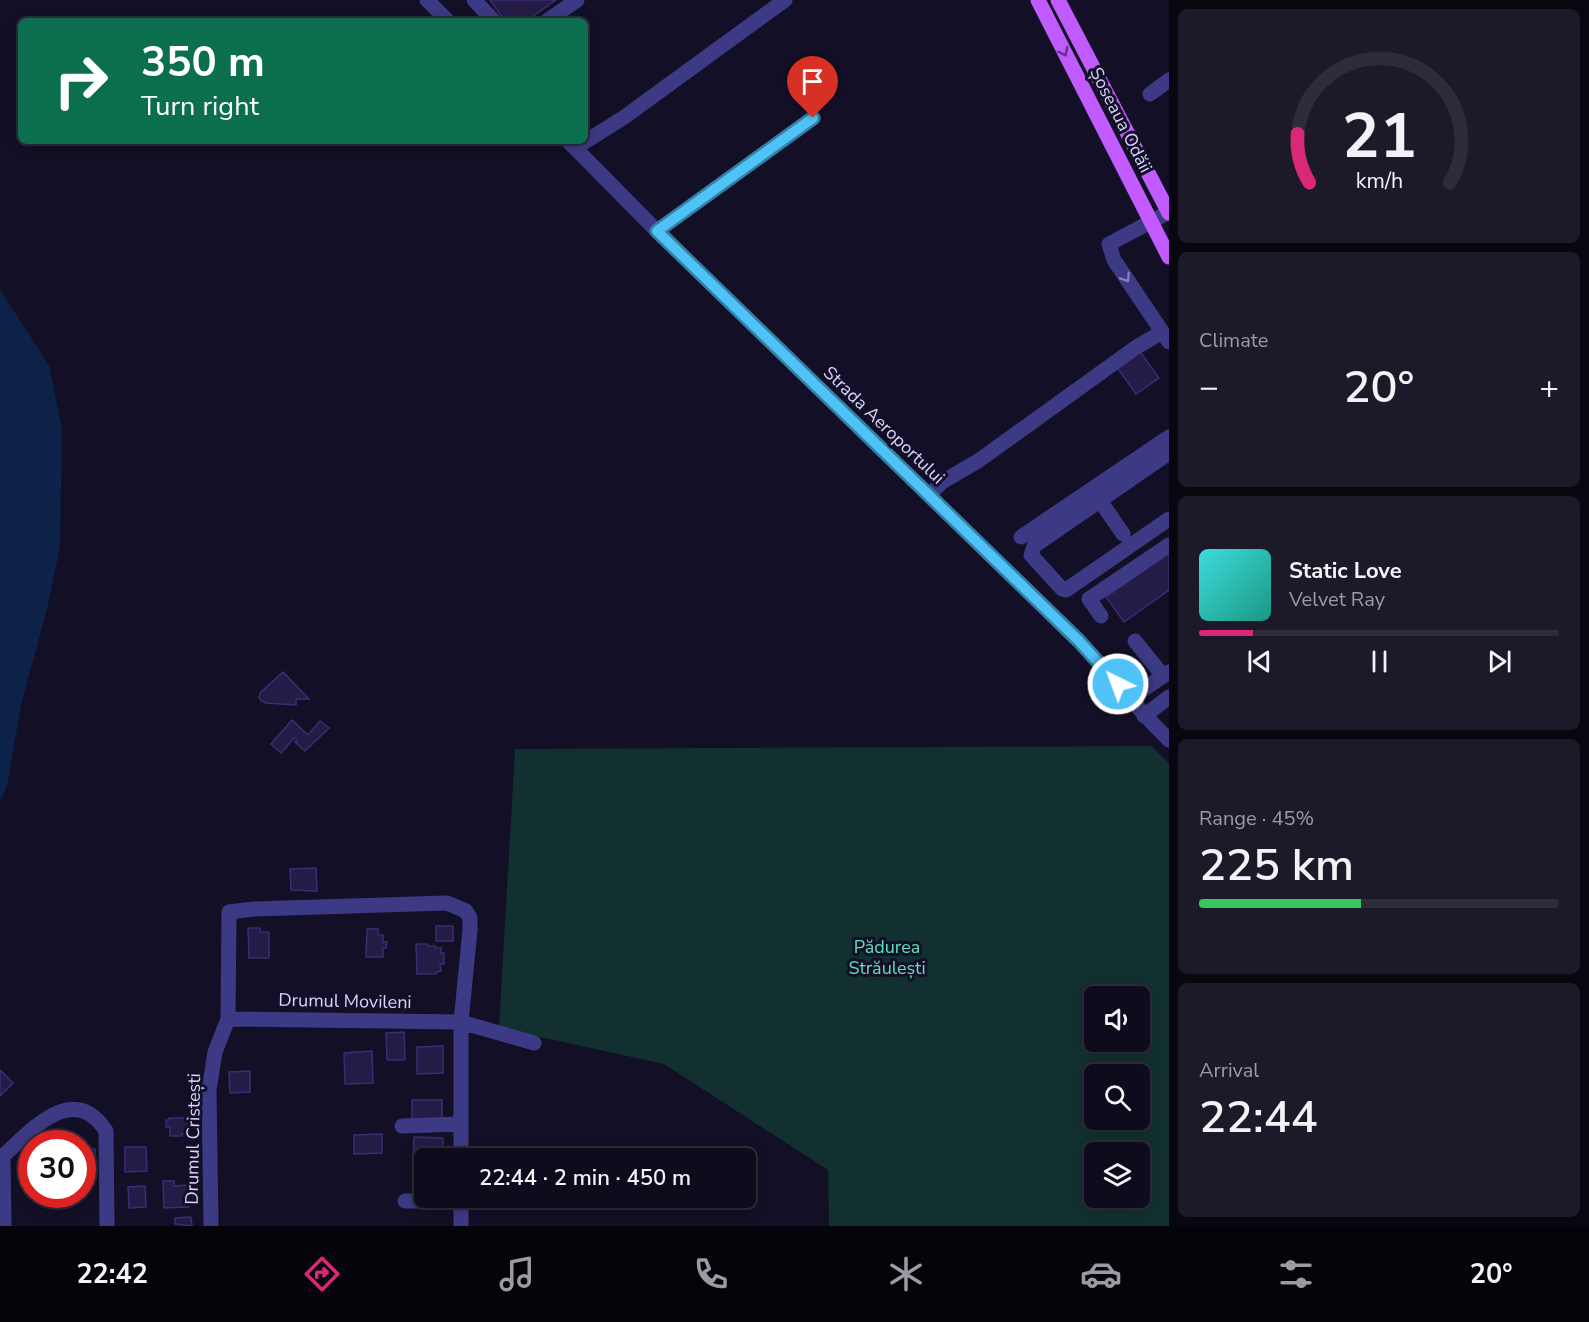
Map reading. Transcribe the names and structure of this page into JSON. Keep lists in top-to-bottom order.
{
  "streets": {
    "main road": ["Șoseaua Odăii"],
    "street": ["Strada Aeroportului", "Drumul Movileni", "Drumul Cristești"]
  },
  "crossings": [
    ["Drumul Movileni", "Drumul Cristești"]
  ],
  "parks": ["Pădurea Străulești"],
  "page": {
    "turn": ["350 m", "Turn right"],
    "tile": [
      "Climate",
      ["Range · 45%", "225 km"],
      ["Arrival", "22:44"]
    ],
    "heat": ["−", "20°", "+"],
    "song": ["Static Love", "Velvet Ray"],
    "limit": "30",
    "trip": "22:44 · 2 min · 450 m",
    "tabs": ["22:42", "20°"],
    "gauge": ["21", "km/h"]
  }
}
